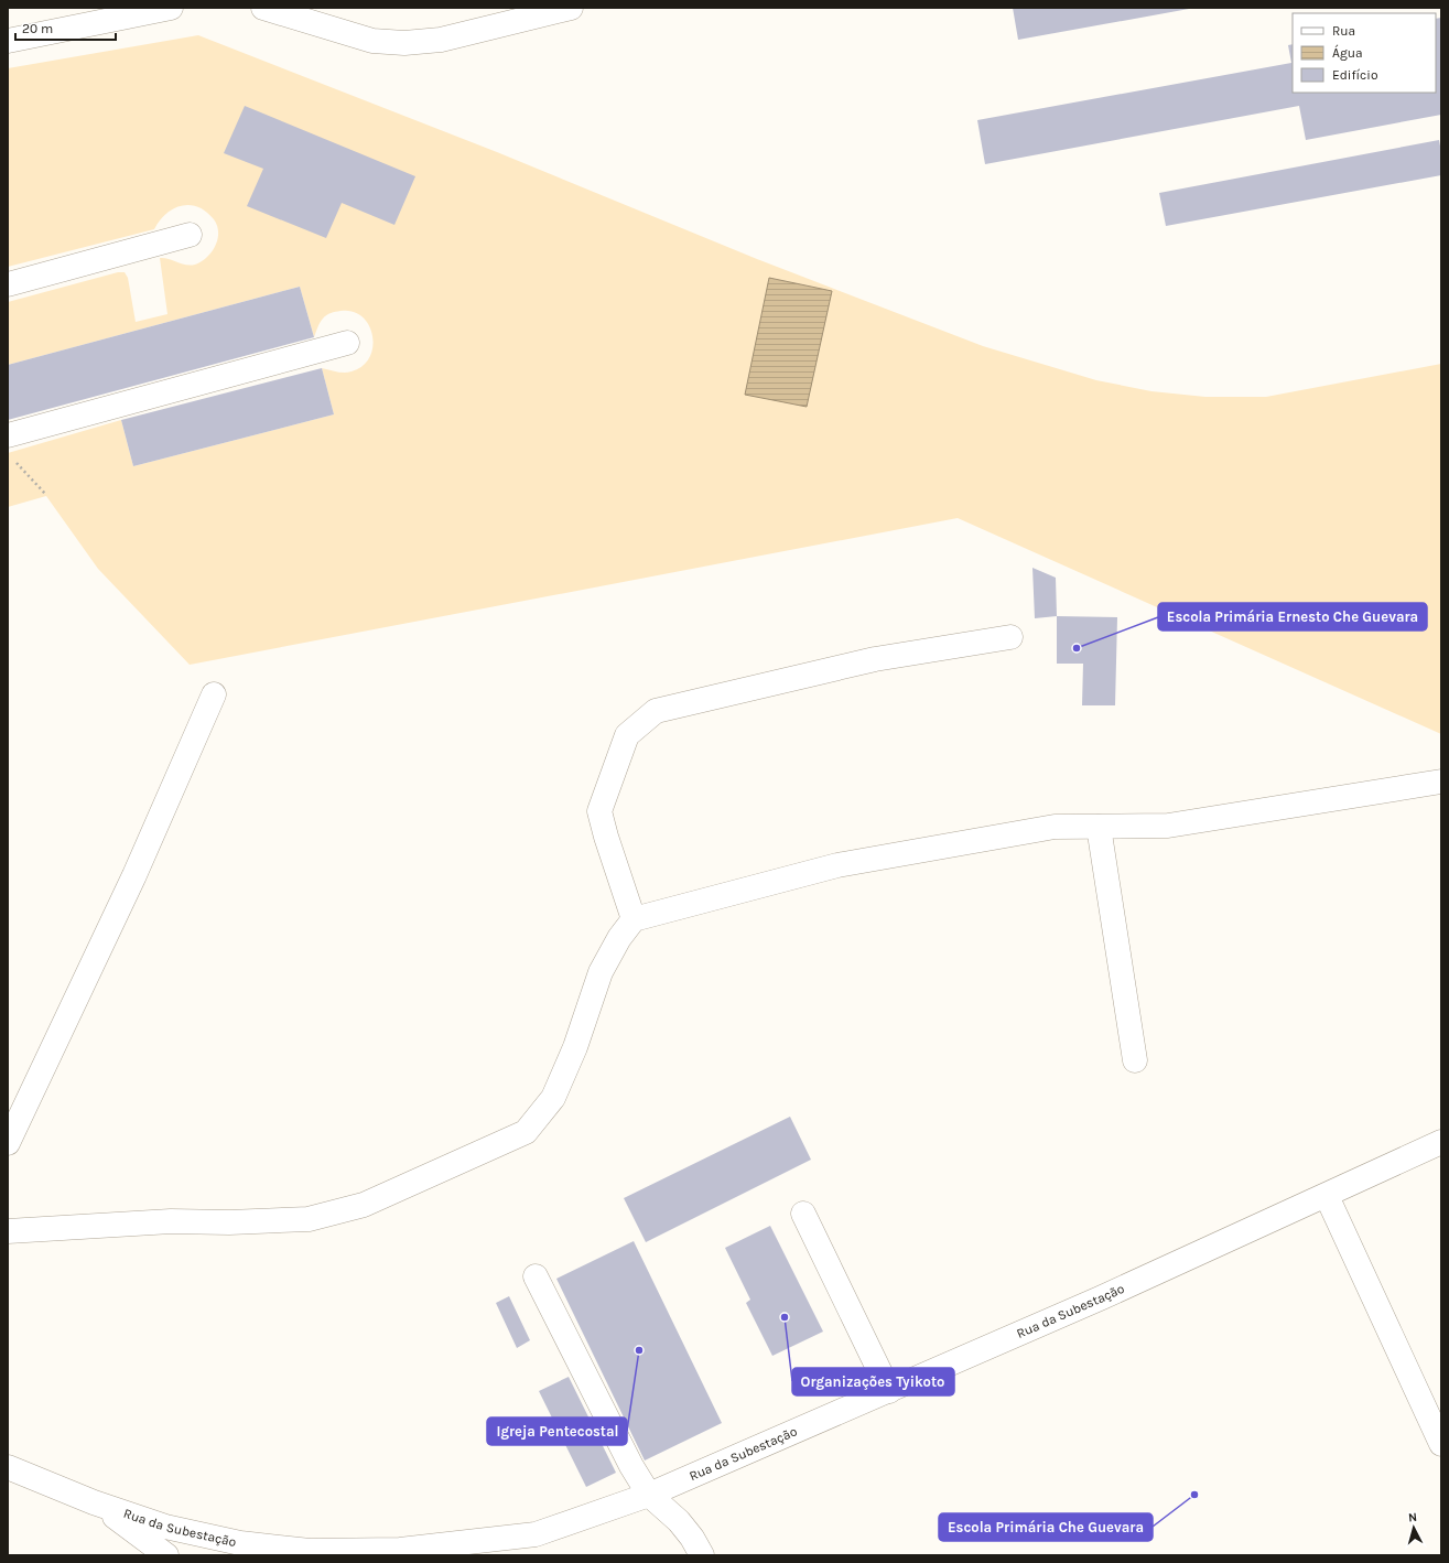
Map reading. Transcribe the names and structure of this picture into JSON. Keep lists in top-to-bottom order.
{
  "streets": {
    "street": ["Rua da Subestação"]
  },
  "places": [
    "Escola Primária Ernesto Che Guevara",
    "Organizações Tyikoto",
    "Igreja Pentecostal",
    "Escola Primária Che Guevara"
  ],
  "legend": ["Rua", "Água", "Edifício"],
  "scale_bar": "20 m",
  "north": "top"
}
